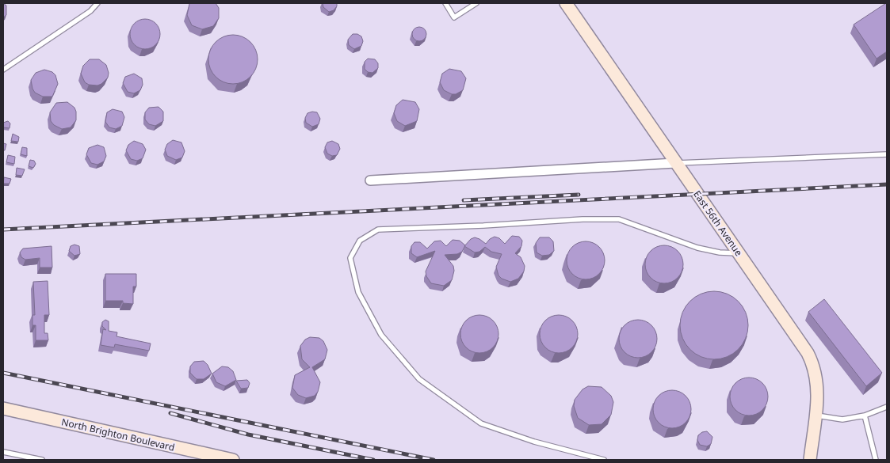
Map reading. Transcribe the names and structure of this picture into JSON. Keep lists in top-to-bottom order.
{
  "streets": {
    "main road": ["East 56th Avenue", "North Brighton Boulevard"]
  }
}
